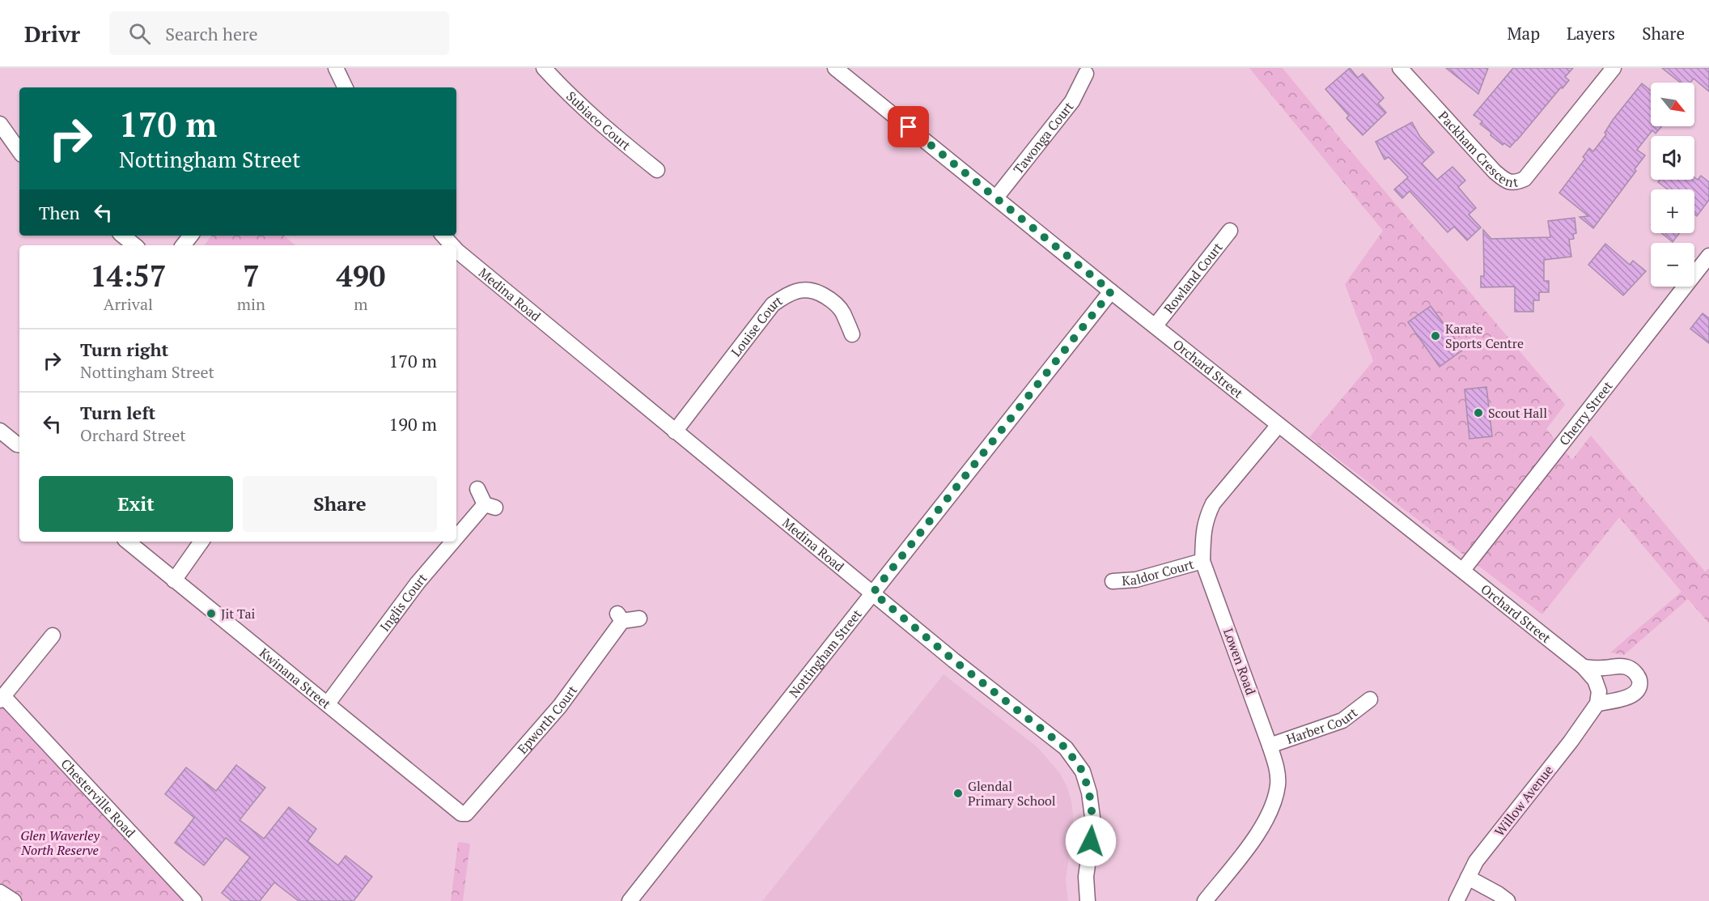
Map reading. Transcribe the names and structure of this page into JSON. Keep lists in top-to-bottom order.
{
  "streets": {
    "street": [
      "Subiaco Court",
      "Tawonga Court",
      "Packham Crescent",
      "Rowland Court",
      "Medina Road",
      "Louise Court",
      "Orchard Street",
      "Cherry Street",
      "Kaldor Court",
      "Inglis Court",
      "Nottingham Street",
      "Lowen Road",
      "Kwinana Street",
      "Epworth Court",
      "Harber Court",
      "Chesterville Road",
      "Willow Avenue"
    ]
  },
  "crossings": [
    ["Tawonga Court", "Orchard Street"],
    ["Rowland Court", "Orchard Street"],
    ["Medina Road", "Louise Court"],
    ["Medina Road", "Nottingham Street"],
    ["Orchard Street", "Cherry Street"],
    ["Orchard Street", "Nottingham Street"],
    ["Orchard Street", "Lowen Road"],
    ["Orchard Street", "Willow Avenue"],
    ["Kaldor Court", "Lowen Road"],
    ["Inglis Court", "Kwinana Street"],
    ["Lowen Road", "Harber Court"],
    ["Kwinana Street", "Epworth Court"]
  ],
  "parks": ["Glen Waverley North Reserve"],
  "places": [
    "Karate Sports Centre",
    "Scout Hall",
    "Jit Tai",
    "Glendal Primary School"
  ],
  "north": "bottom right",
  "page": {
    "header": "Drivr",
    "search": "Search here",
    "nav": ["Map", "Layers", "Share"],
    "map_buttons": ["+", "−"],
    "turn": ["170 m", "Nottingham Street"],
    "then": "Then",
    "eta": [
      "14:57",
      "Arrival",
      "7",
      "min",
      "490",
      "m"
    ],
    "list": [
      {
        "name": "Turn right",
        "note": "Nottingham Street",
        "value": "170 m"
      },
      {
        "name": "Turn left",
        "note": "Orchard Street",
        "value": "190 m"
      }
    ],
    "buttons": ["Exit", "Share"]
  }
}
